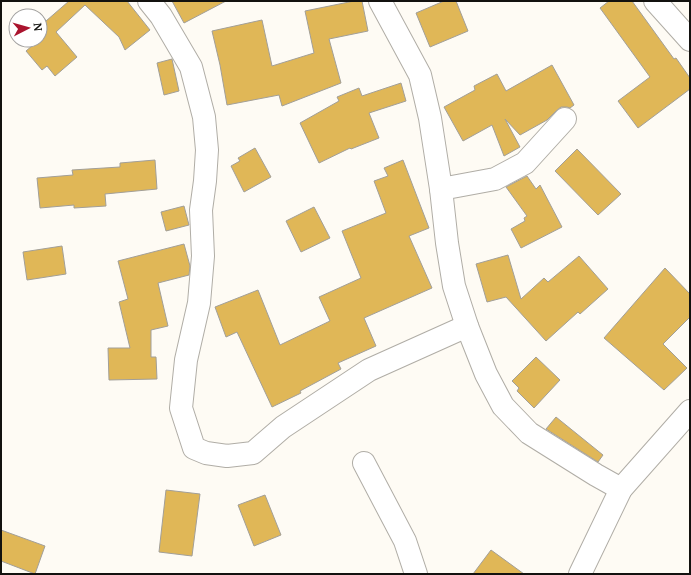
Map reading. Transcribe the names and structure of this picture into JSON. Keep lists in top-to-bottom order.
{
  "north": "right"
}
